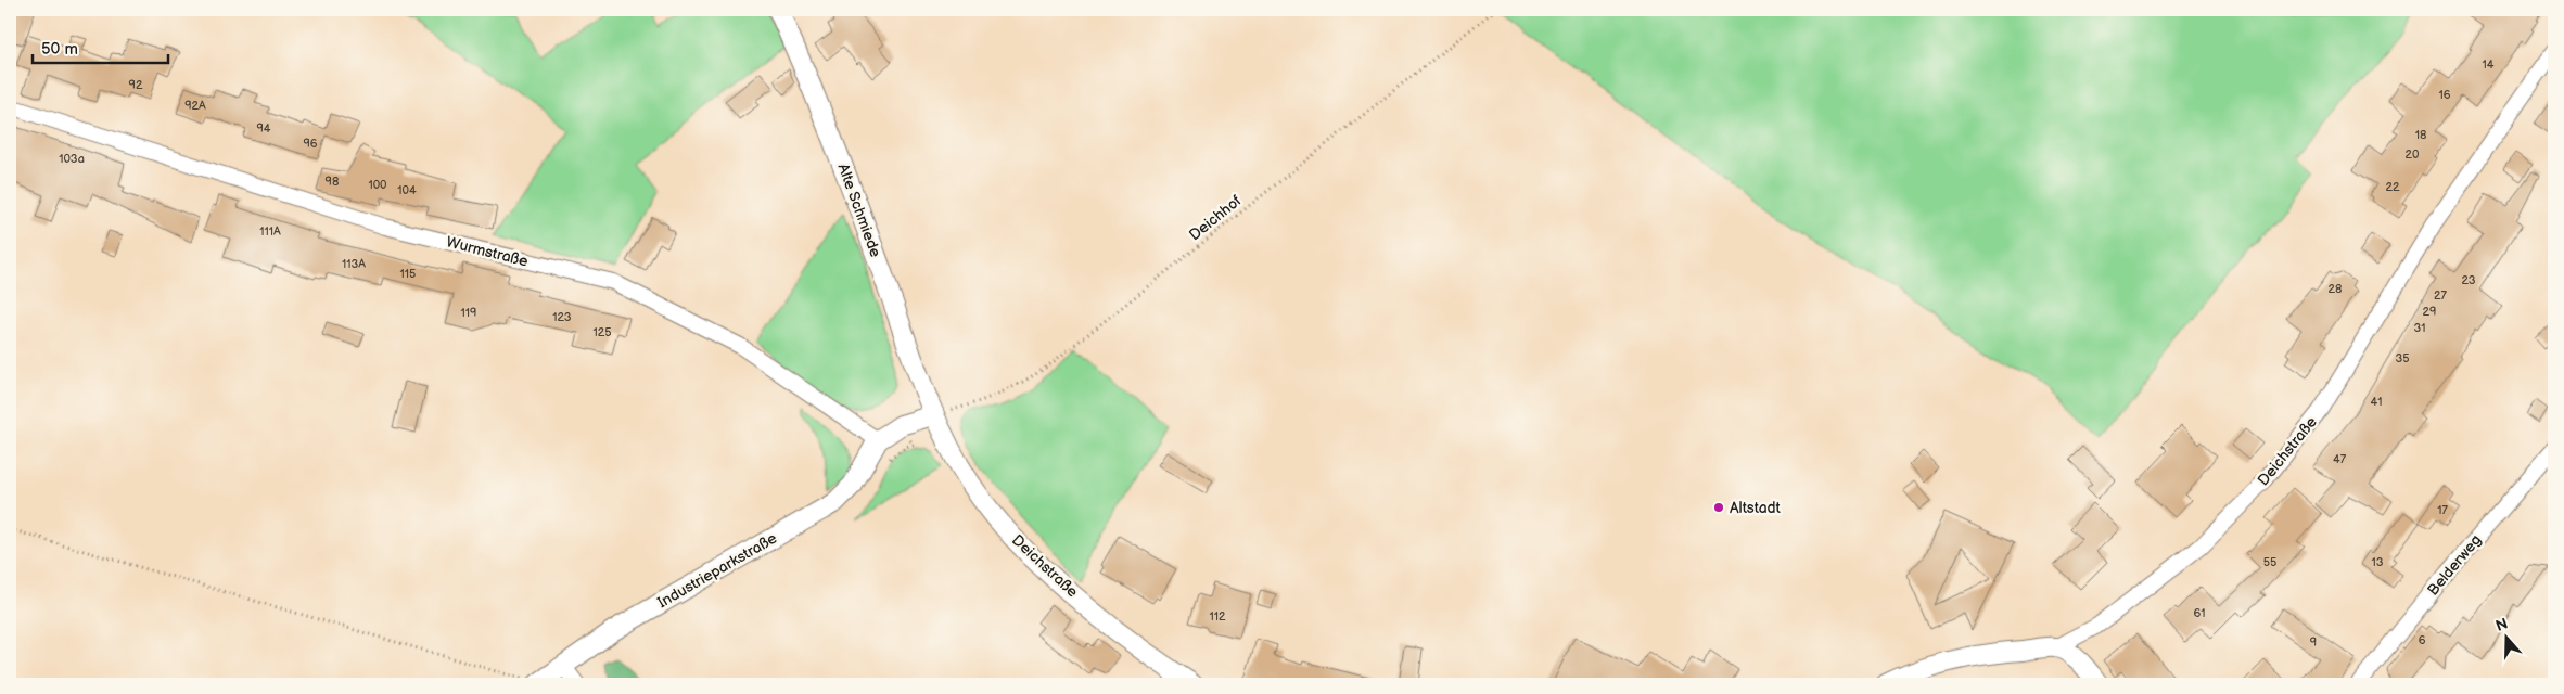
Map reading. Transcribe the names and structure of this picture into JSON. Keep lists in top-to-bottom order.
{
  "streets": {
    "street": [
      "Alte Schmiede",
      "Wurmstraße",
      "Deichstraße",
      "Belderweg",
      "Industrieparkstraße"
    ],
    "path": ["Deichhof"]
  },
  "crossings": [
    ["Alte Schmiede", "Deichhof"],
    ["Alte Schmiede", "Deichstraße"],
    ["Deichhof", "Deichstraße"],
    ["Wurmstraße", "Industrieparkstraße"]
  ],
  "places": ["Altstadt"],
  "house_numbers": [
    "14",
    "92",
    "16",
    "92A",
    "94",
    "18",
    "96",
    "20",
    "103a",
    "98",
    "100",
    "22",
    "104",
    "111A",
    "113A",
    "115",
    "23",
    "28",
    "27",
    "29",
    "119",
    "123",
    "31",
    "125",
    "35",
    "41",
    "47",
    "17",
    "55",
    "13",
    "61",
    "112",
    "6",
    "9"
  ],
  "scale_bar": "50 m",
  "north": "top"
}
